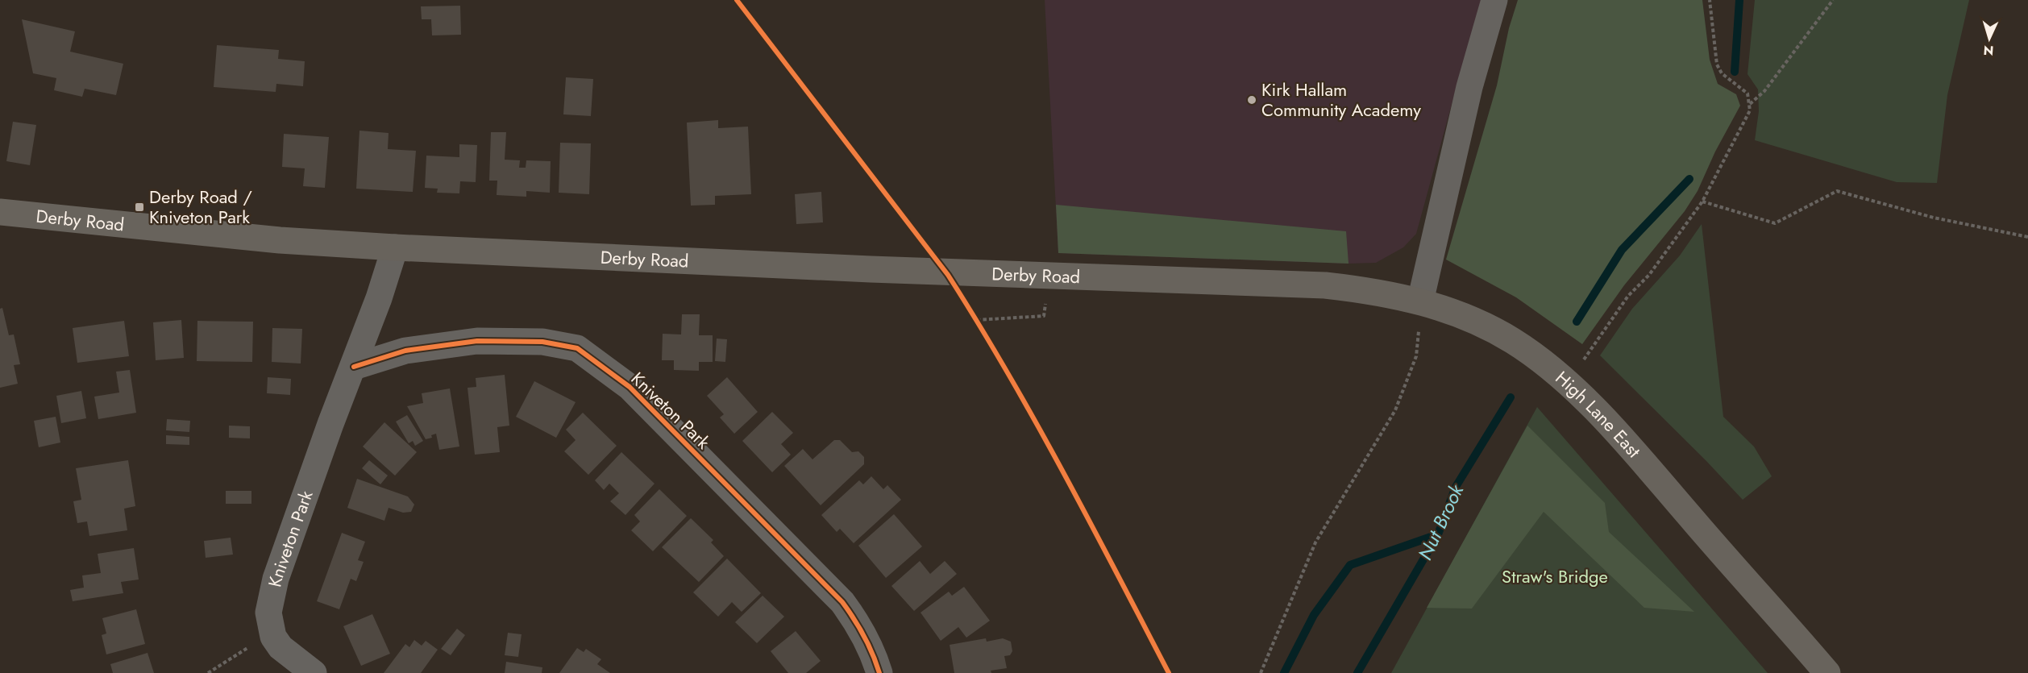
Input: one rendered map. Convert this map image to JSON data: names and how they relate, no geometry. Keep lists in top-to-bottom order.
{
  "streets": {
    "main road": ["Derby Road", "High Lane East"],
    "street": ["Kniveton Park"]
  },
  "crossings": [
    ["Derby Road", "Kniveton Park"],
    ["Derby Road", "High Lane East"]
  ],
  "water": ["Nut Brook"],
  "parks": ["Straw's Bridge"],
  "places": {
    "other": ["Kirk Hallam Community Academy"],
    "transit": ["Derby Road / Kniveton Park"]
  },
  "north": "bottom"
}
